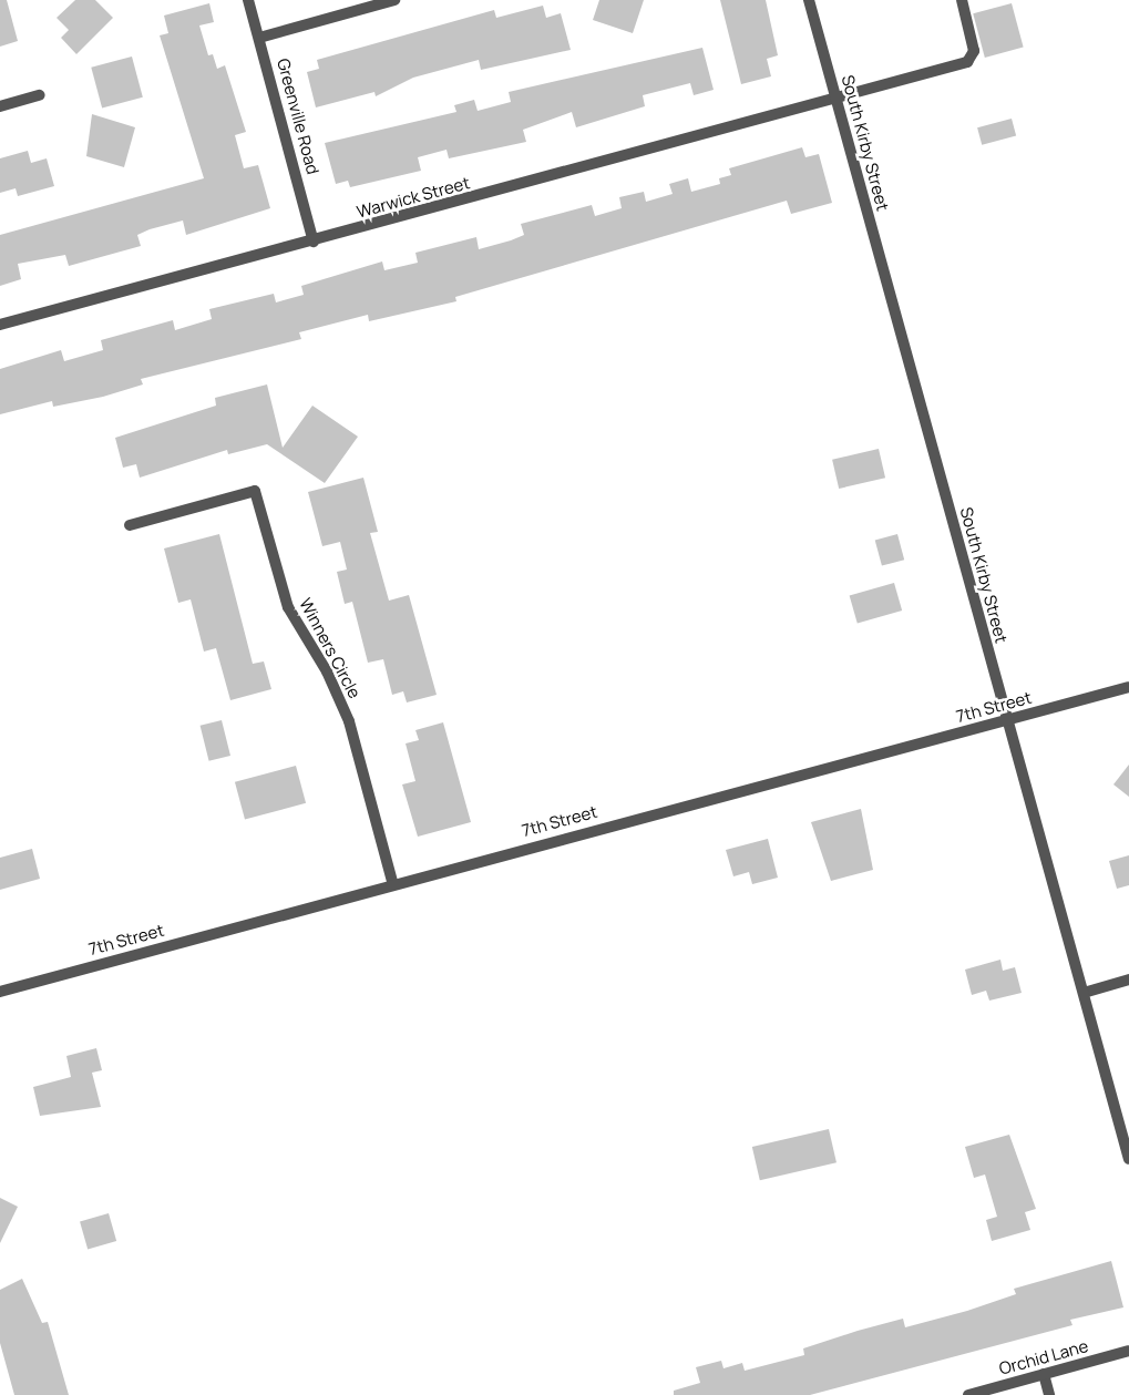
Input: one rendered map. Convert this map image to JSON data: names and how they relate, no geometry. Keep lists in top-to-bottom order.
{
  "streets": {
    "street": [
      "Greenville Road",
      "South Kirby Street",
      "Warwick Street",
      "Winners Circle",
      "7th Street",
      "Orchid Lane"
    ]
  },
  "crossings": [
    ["Greenville Road", "Warwick Street"],
    ["South Kirby Street", "Warwick Street"],
    ["South Kirby Street", "7th Street"],
    ["Winners Circle", "7th Street"]
  ]
}
